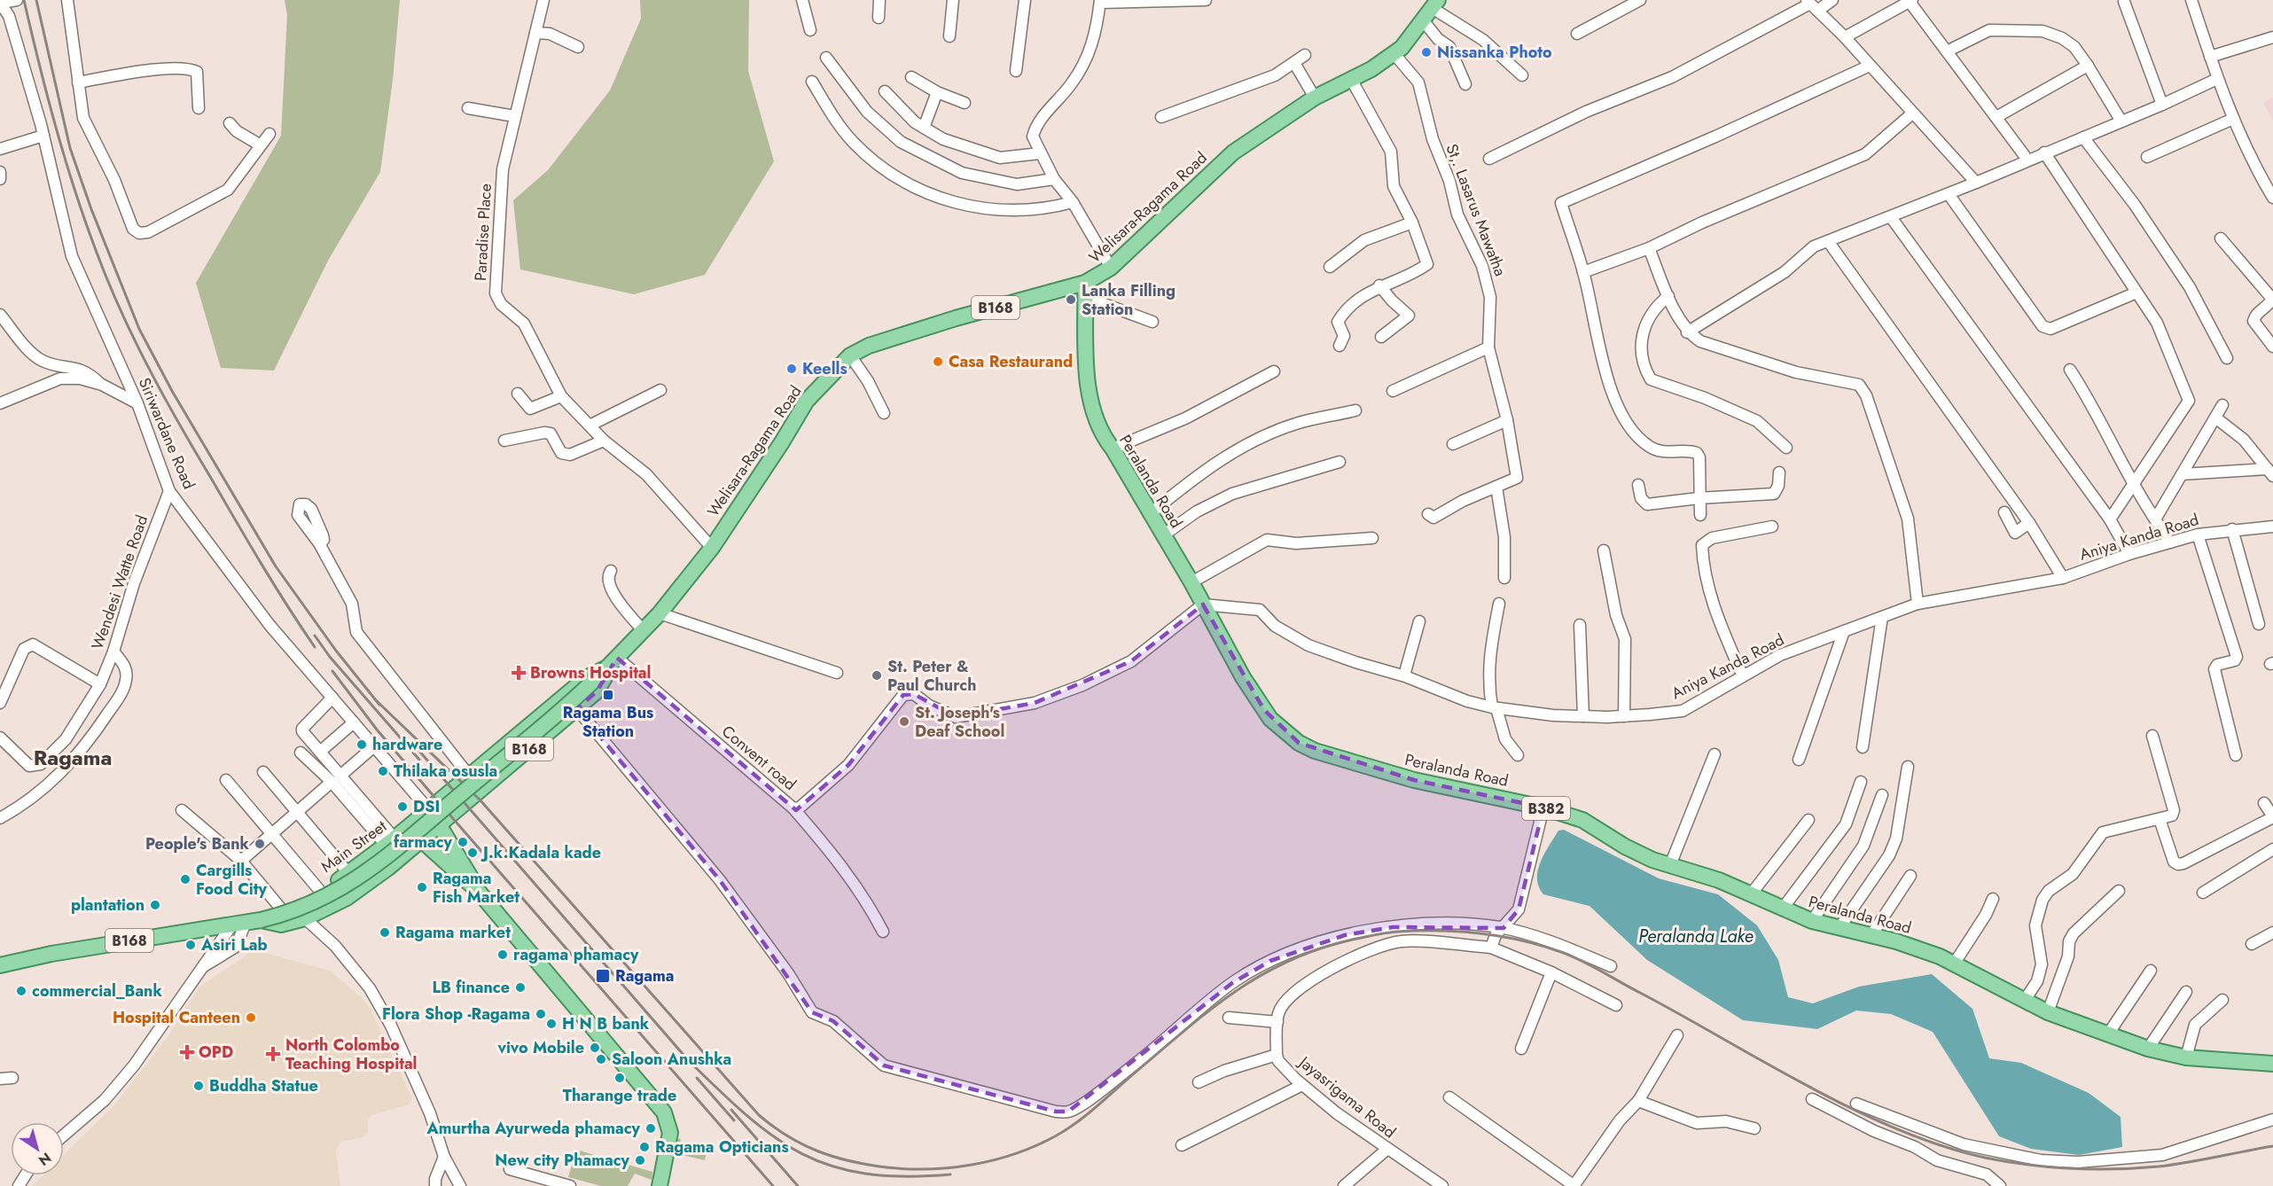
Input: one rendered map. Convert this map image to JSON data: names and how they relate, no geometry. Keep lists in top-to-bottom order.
{
  "streets": {
    "main road": [
      "Welisara-Ragama Road",
      "B168",
      "Peralanda Road",
      "B382",
      "Main Street"
    ],
    "street": [
      "St,. Lasarus Mawatha",
      "Paradise Place",
      "Siriwardane Road",
      "Aniya Kanda Road",
      "Wendesi Watte Road",
      "Convent road",
      "Jayasrigama Road"
    ]
  },
  "crossings": [
    ["Welisara-Ragama Road", "St,. Lasarus Mawatha"],
    ["Welisara-Ragama Road", "Paradise Place"],
    ["Welisara-Ragama Road", "B168"],
    ["Welisara-Ragama Road", "Peralanda Road"],
    ["Welisara-Ragama Road", "Convent road"],
    ["Welisara-Ragama Road", "Main Street"],
    ["B168", "Convent road"],
    ["B168", "Main Street"],
    ["Siriwardane Road", "Wendesi Watte Road"],
    ["Siriwardane Road", "Main Street"],
    ["Peralanda Road", "Aniya Kanda Road"],
    ["Peralanda Road", "Convent road"],
    ["Aniya Kanda Road", "Convent road"],
    ["Convent road", "Main Street"]
  ],
  "districts": ["Ragama"],
  "water": ["Peralanda Lake"],
  "places": {
    "other": [
      "Nissanka Photo",
      "Lanka Filling Station",
      "Casa Restaurand",
      "Keells",
      "St. Peter & Paul Church",
      "St. Joseph's Deaf School",
      "hardware",
      "Thilaka osusla",
      "DSI",
      "farmacy",
      "People's Bank",
      "J.k.Kadala kade",
      "Cargills Food City",
      "Ragama Fish Market",
      "plantation",
      "Ragama market",
      "Asiri Lab",
      "ragama phamacy",
      "LB finance",
      "commercial_Bank",
      "Flora Shop -Ragama",
      "Hospital Canteen",
      "H N B bank",
      "vivo Mobile",
      "Saloon Anushka",
      "Tharange trade",
      "Buddha Statue",
      "Amurtha Ayurweda phamacy",
      "Ragama Opticians",
      "New city Phamacy"
    ],
    "health": ["Browns Hospital", "OPD", "North Colombo Teaching Hospital"],
    "transit": ["Ragama Bus Station", "Ragama"]
  },
  "north": "bottom right"
}
